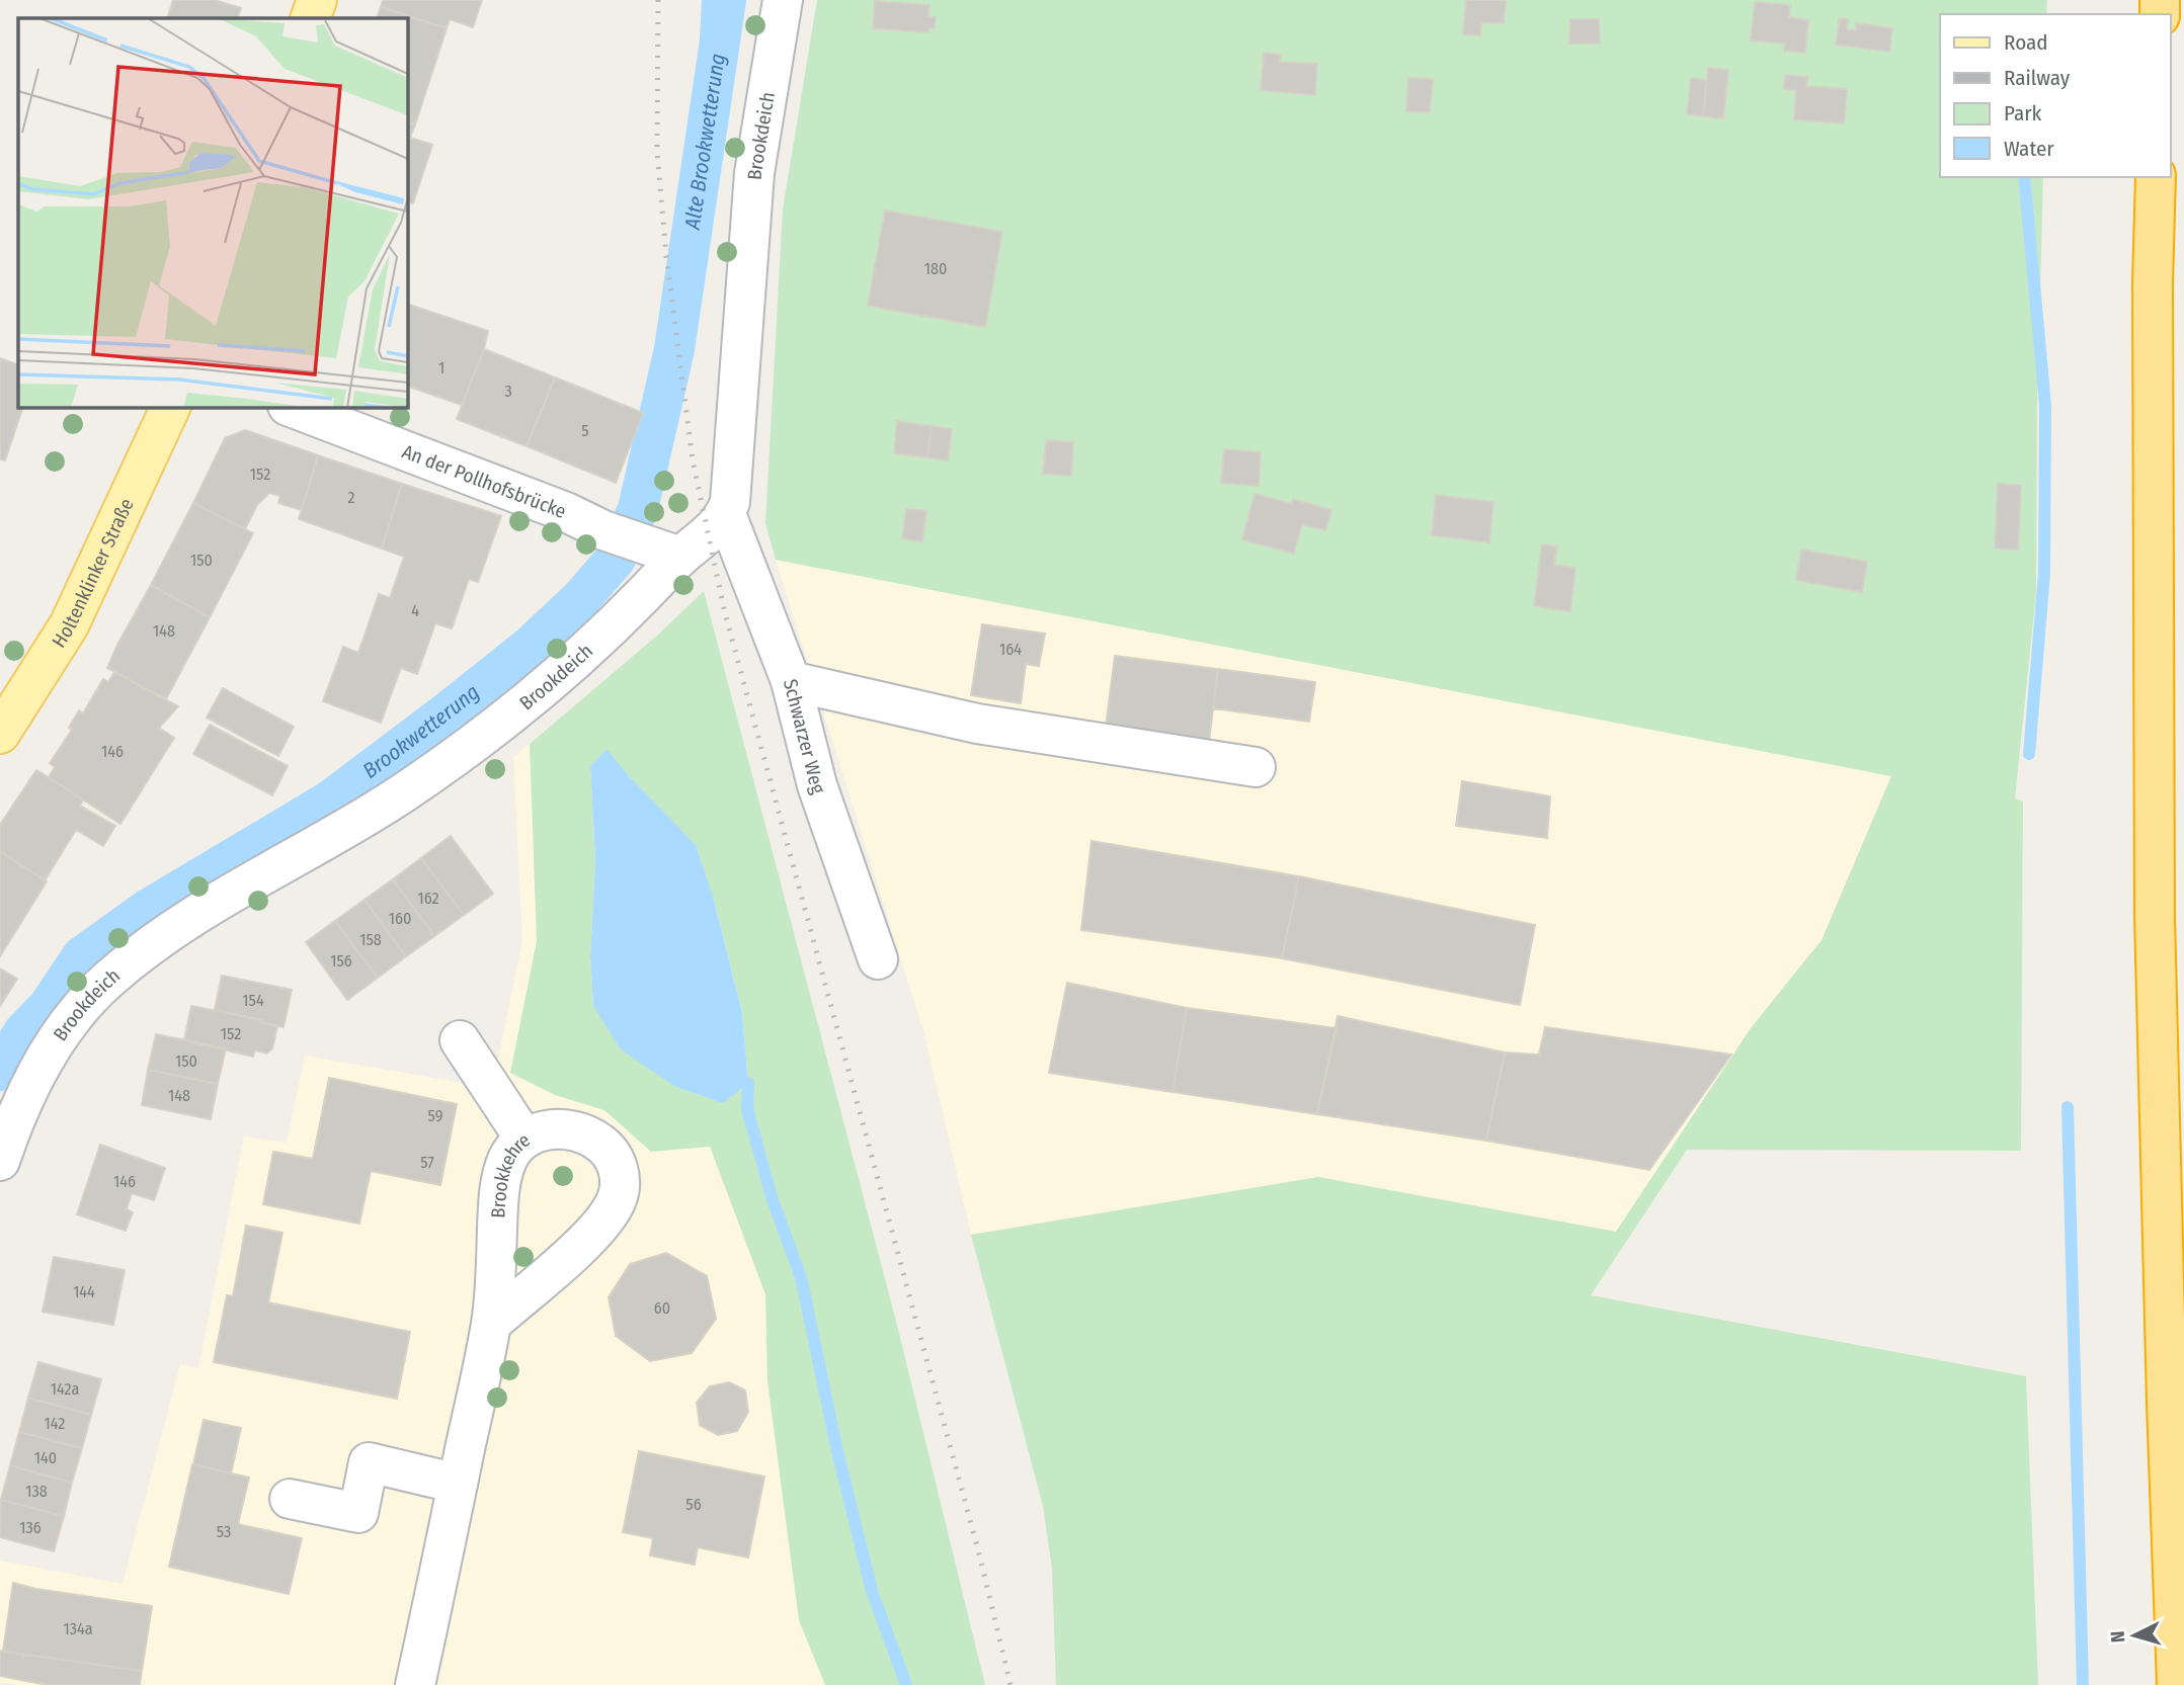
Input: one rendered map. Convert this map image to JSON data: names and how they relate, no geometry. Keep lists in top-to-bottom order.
{
  "streets": {
    "main road": ["Holtenklinker Straße"],
    "street": [
      "Brookdeich",
      "An der Pollhofsbrücke",
      "Schwarzer Weg",
      "Brookkehre"
    ]
  },
  "crossings": [
    ["Brookdeich", "An der Pollhofsbrücke"],
    ["Brookdeich", "Schwarzer Weg"]
  ],
  "water": ["Alte Brookwetterung", "Brookwetterung"],
  "house_numbers": [
    "180",
    "1",
    "3",
    "5",
    "152",
    "2",
    "150",
    "4",
    "148",
    "164",
    "146",
    "162",
    "160",
    "158",
    "156",
    "154",
    "152",
    "150",
    "148",
    "59",
    "57",
    "146",
    "144",
    "60",
    "142a",
    "142",
    "140",
    "138",
    "56",
    "136",
    "53",
    "134a"
  ],
  "legend": [
    "Road",
    "Railway",
    "Park",
    "Water"
  ],
  "north": "left"
}
